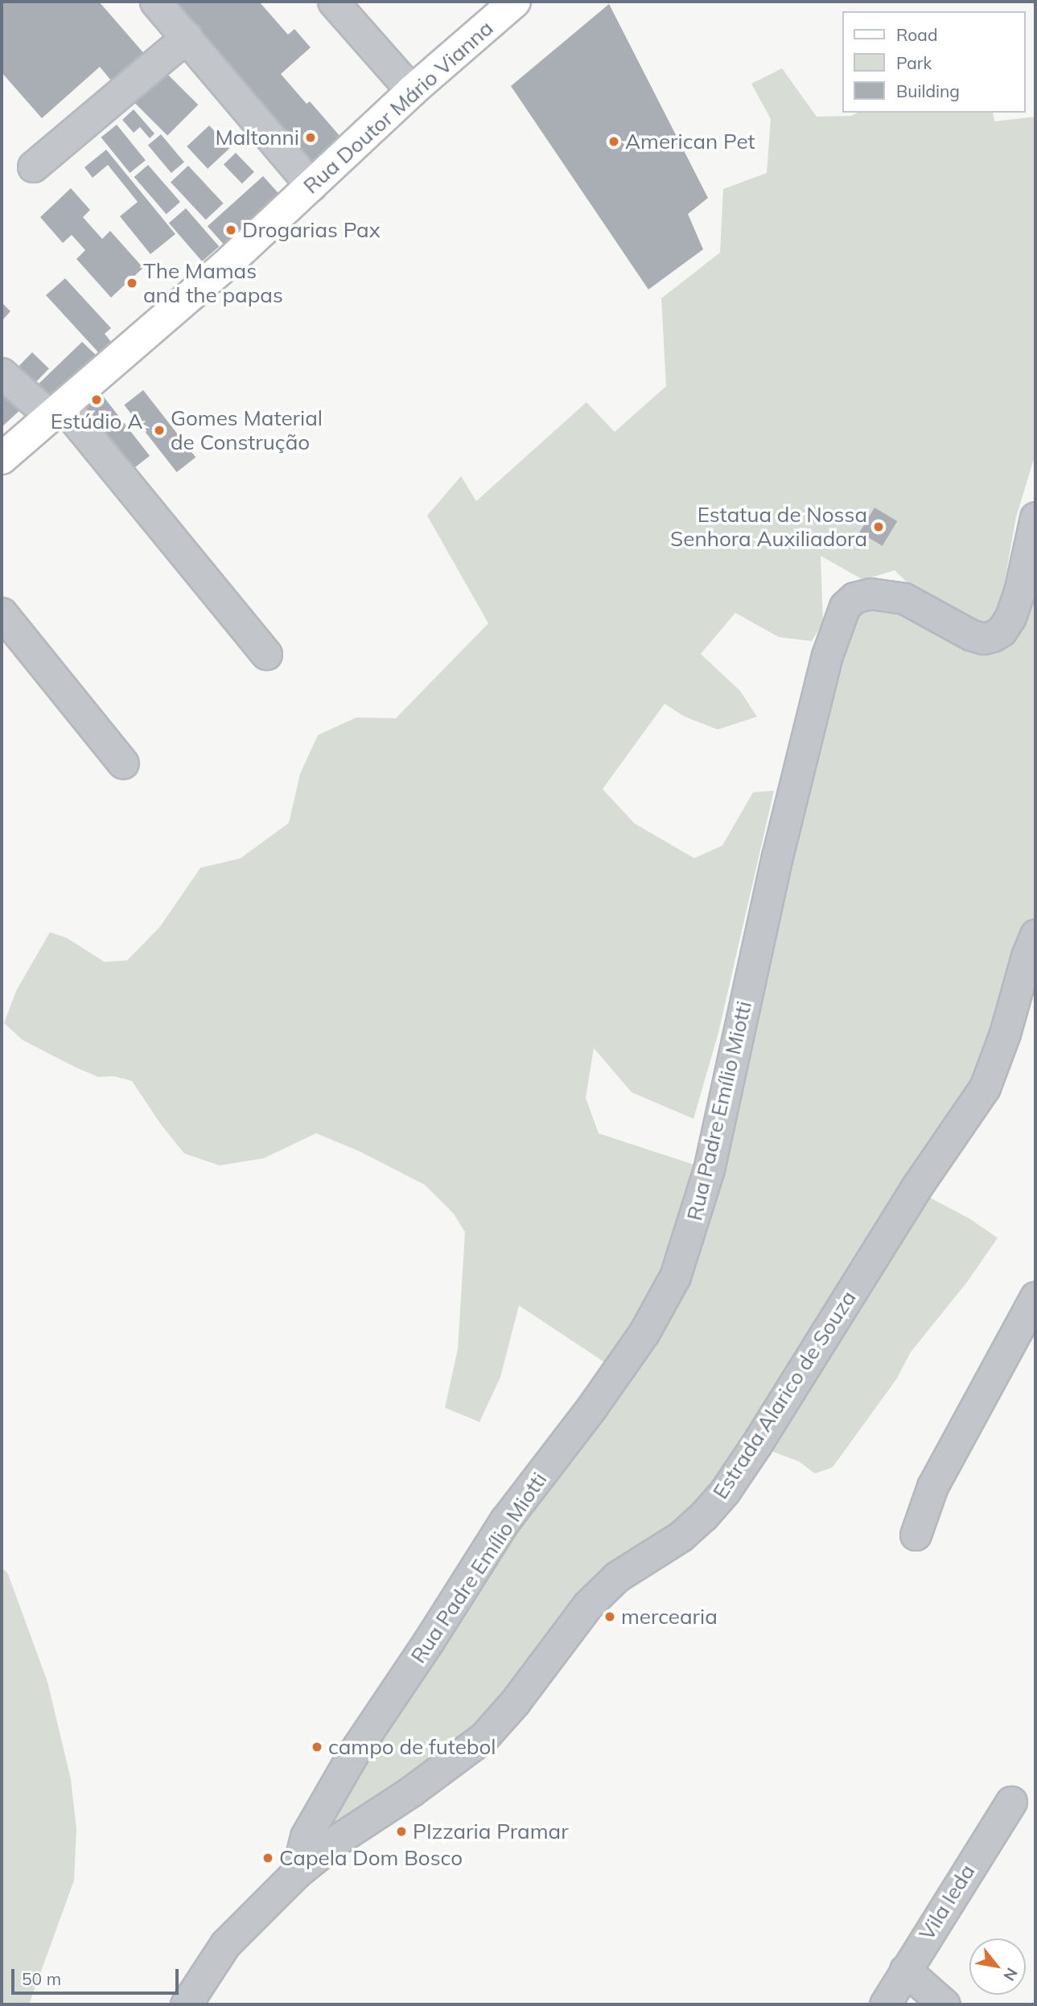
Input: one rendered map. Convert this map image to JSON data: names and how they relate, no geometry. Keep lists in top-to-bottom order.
{
  "streets": {
    "main road": ["Rua Doutor Mário Vianna"],
    "street": ["Rua Padre Emílio Miotti", "Estrada Alarico de Souza", "Vila Ieda"]
  },
  "crossings": [
    ["Rua Padre Emílio Miotti", "Estrada Alarico de Souza"]
  ],
  "places": [
    "Maltonni",
    "American Pet",
    "Drogarias Pax",
    "The Mamas and the papas",
    "Estúdio A",
    "Gomes Material de Construção",
    "Estatua de Nossa Senhora Auxiliadora",
    "mercearia",
    "campo de futebol",
    "PIzzaria Pramar",
    "Capela Dom Bosco"
  ],
  "legend": ["Road", "Park", "Building"],
  "scale_bar": "50 m",
  "north": "bottom right"
}
